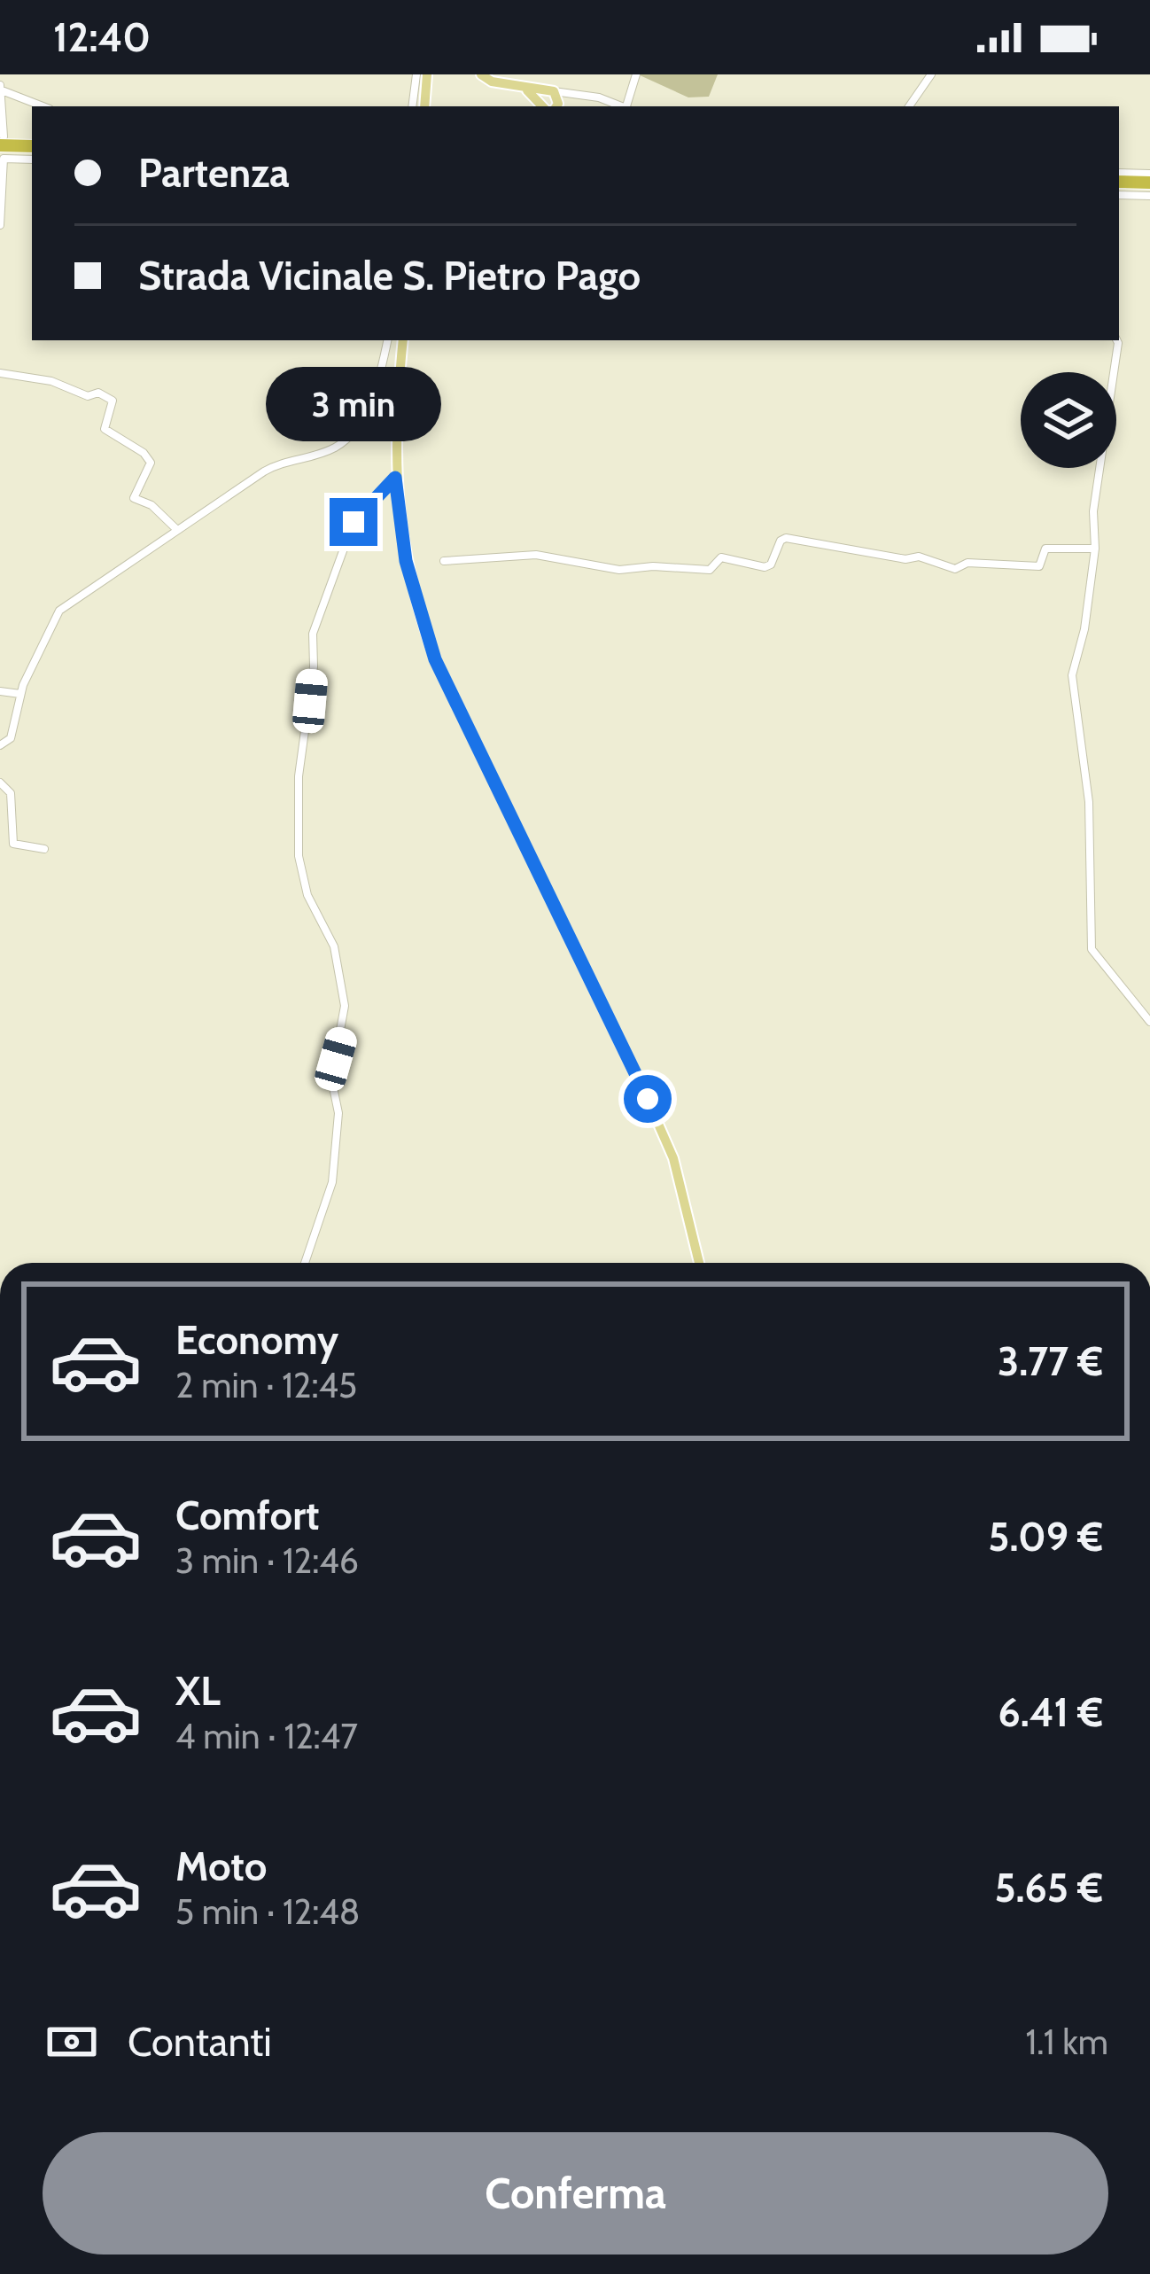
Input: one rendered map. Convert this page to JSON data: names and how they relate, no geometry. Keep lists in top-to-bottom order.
{
  "page": {
    "status": "12:40",
    "banner": ["Partenza", "Strada Vicinale S. Pietro Pago"],
    "bubble": "3 min",
    "list": [
      {
        "name": "Economy",
        "note": "2 min · 12:45",
        "value": "3.77 €"
      },
      {
        "name": "Comfort",
        "note": "3 min · 12:46",
        "value": "5.09 €"
      },
      {
        "name": "XL",
        "note": "4 min · 12:47",
        "value": "6.41 €"
      },
      {
        "name": "Moto",
        "note": "5 min · 12:48",
        "value": "5.65 €"
      }
    ],
    "pay": ["Contanti", "1.1 km"],
    "buttons": "Conferma"
  }
}
